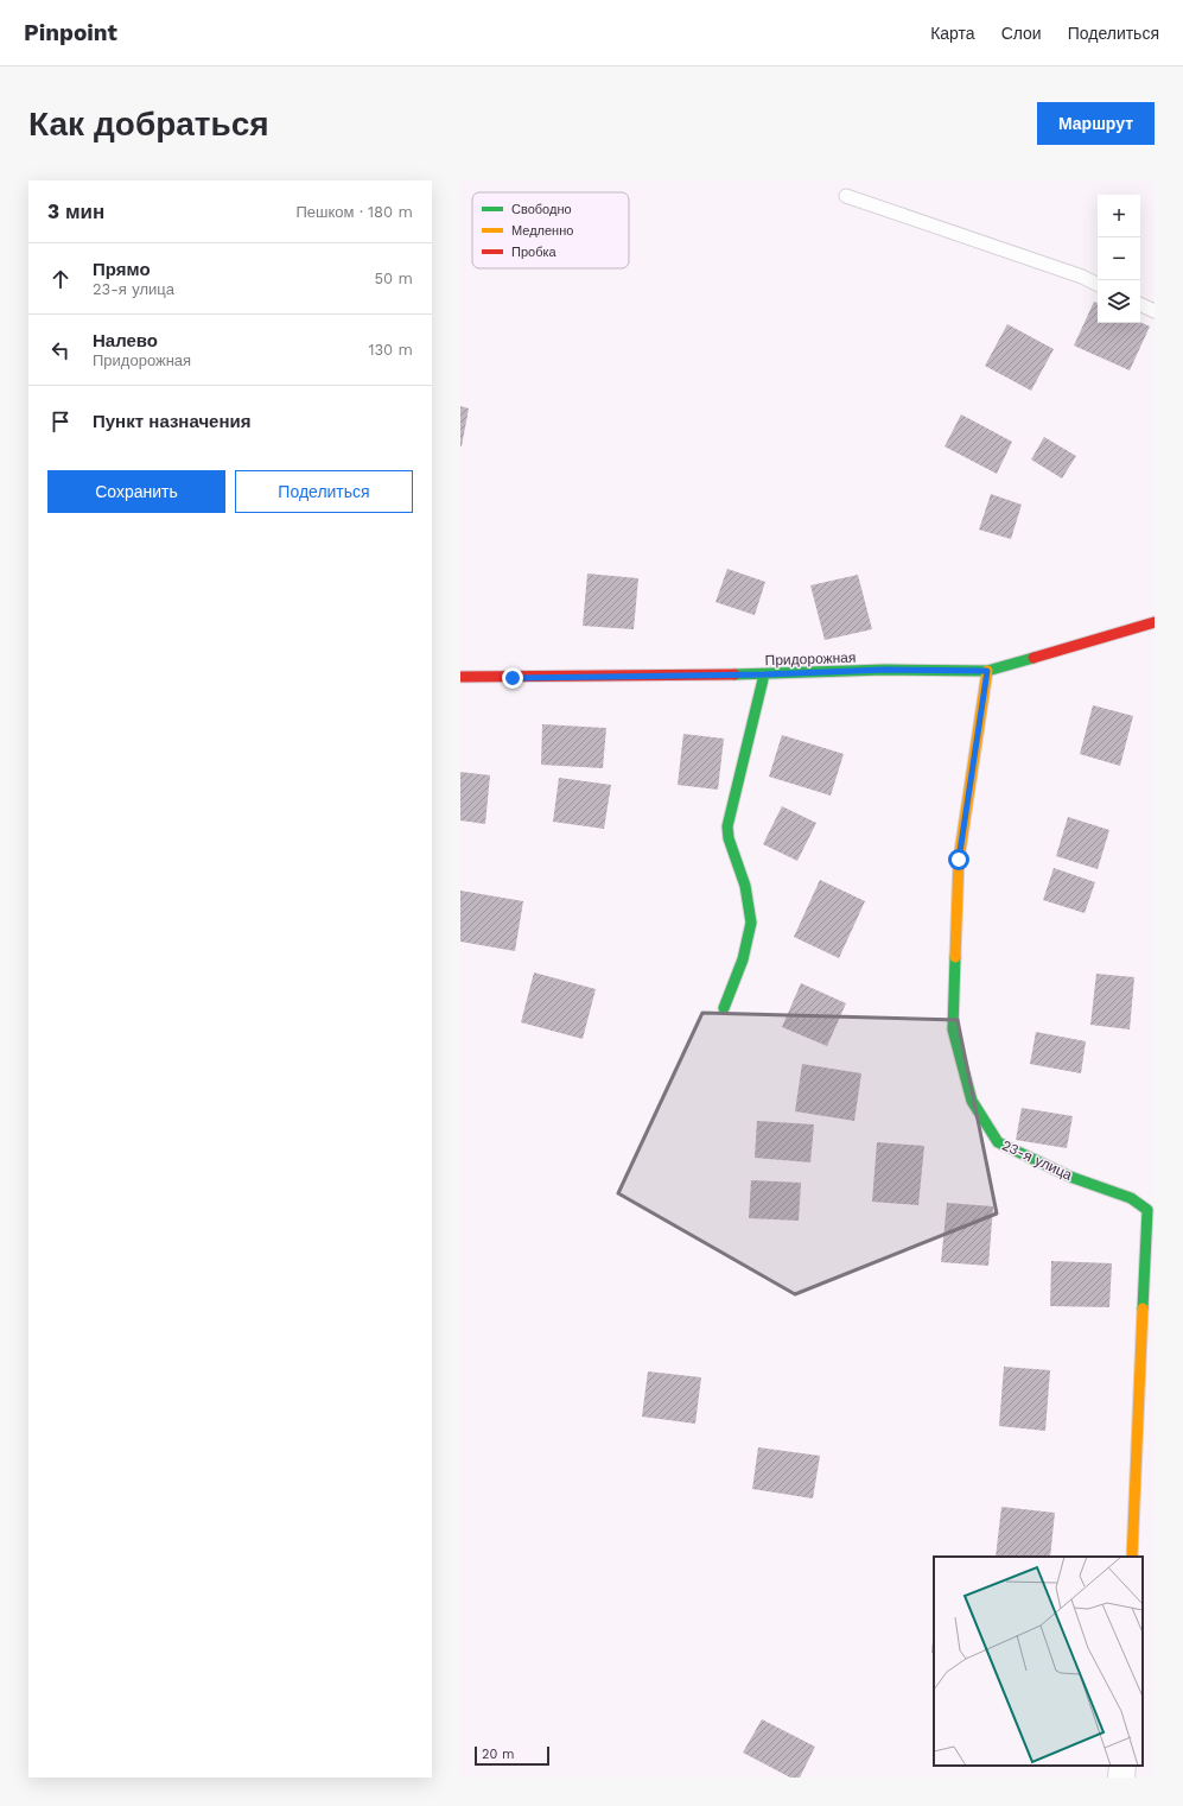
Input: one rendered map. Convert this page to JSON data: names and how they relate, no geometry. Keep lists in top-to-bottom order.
{
  "streets": {
    "street": ["Придорожная", "23-я улица"]
  },
  "crossings": [
    ["Придорожная", "23-я улица"]
  ],
  "legend": ["Свободно", "Медленно", "Пробка"],
  "scale_bar": "20 m",
  "page": {
    "header": "Pinpoint",
    "nav": ["Карта", "Слои", "Поделиться"],
    "buttons": [
      "Маршрут",
      ["Сохранить", "Поделиться"]
    ],
    "title": "Как добраться",
    "heading": ["3 мин", "Пешком · 180 m"],
    "map_buttons": ["+", "−"],
    "list": [
      ["Прямо", "23-я улица", "50 m"],
      ["Налево", "Придорожная", "130 m"],
      "Пункт назначения"
    ],
    "scale": "20 m"
  }
}
